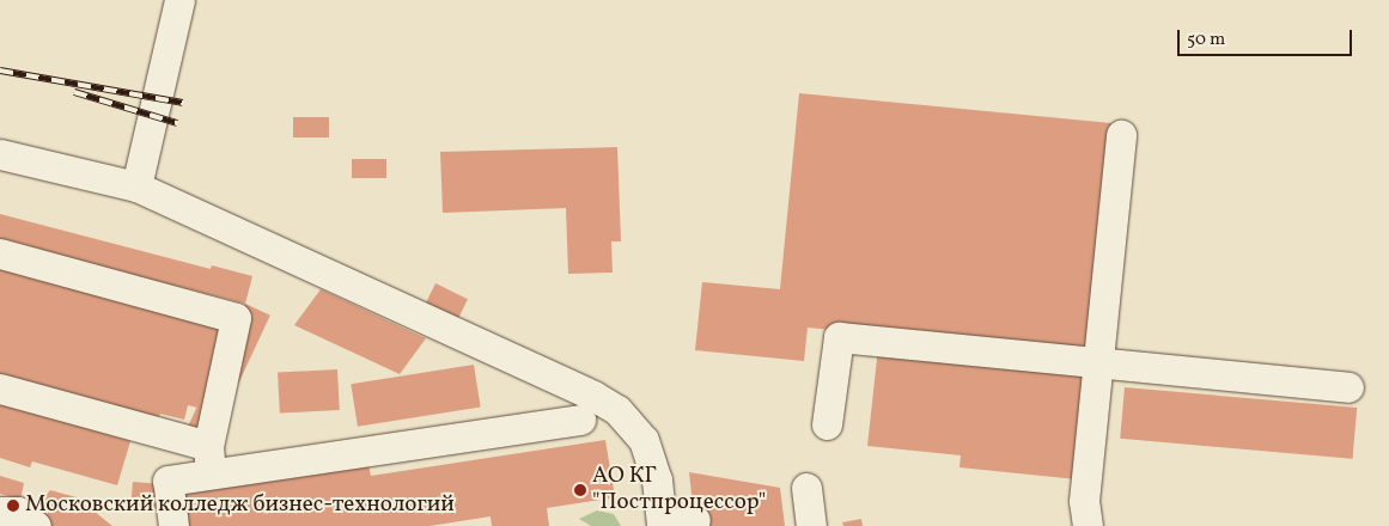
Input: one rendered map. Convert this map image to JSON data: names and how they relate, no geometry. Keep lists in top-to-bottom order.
{
  "places": ["АО КГ \"Постпроцессор\"", "Московский колледж бизнес-технологий"],
  "scale_bar": "50 m"
}
